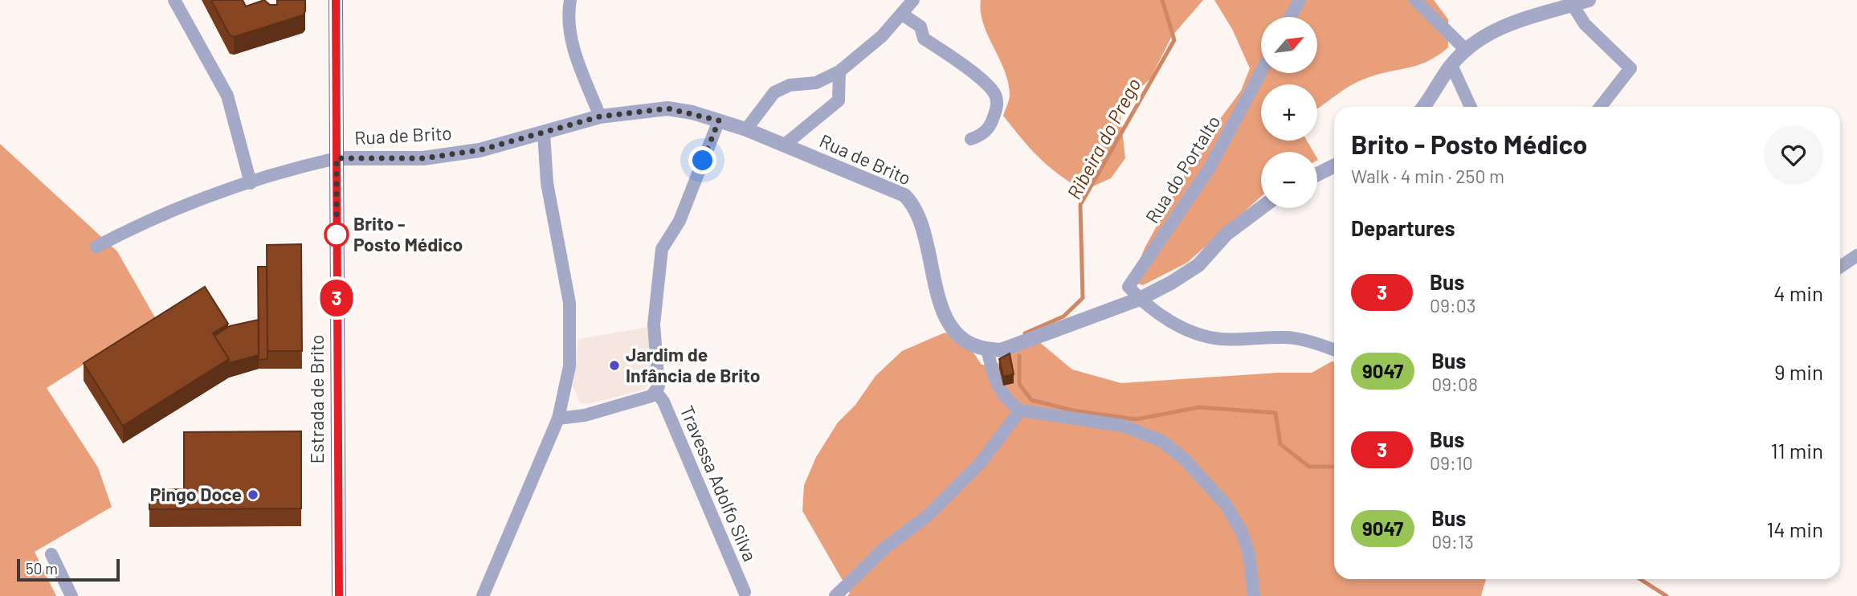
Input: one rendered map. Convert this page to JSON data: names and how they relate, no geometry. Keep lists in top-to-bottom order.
{
  "streets": {
    "main road": ["Estrada de Brito"],
    "street": ["Rua de Brito", "Rua do Portalto", "Travessa Adolfo Silva"]
  },
  "crossings": [
    ["Rua de Brito", "Estrada de Brito"]
  ],
  "water": ["Ribeira do Prego"],
  "places": ["Brito - Posto Médico", "Jardim de Infância de Brito", "Pingo Doce"],
  "lines": ["bus line 3"],
  "scale_bar": "50 m",
  "north": "top right",
  "page": {
    "on_map": "3",
    "map_buttons": ["+", "−"],
    "heading": [
      ["Brito - Posto Médico", "Walk · 4 min · 250 m"],
      "Departures"
    ],
    "list": [
      {
        "mark": "3",
        "name": "Bus",
        "note": "09:03",
        "value": "4 min"
      },
      {
        "mark": "9047",
        "name": "Bus",
        "note": "09:08",
        "value": "9 min"
      },
      {
        "mark": "3",
        "name": "Bus",
        "note": "09:10",
        "value": "11 min"
      },
      {
        "mark": "9047",
        "name": "Bus",
        "note": "09:13",
        "value": "14 min"
      }
    ],
    "scale": "50 m"
  }
}
